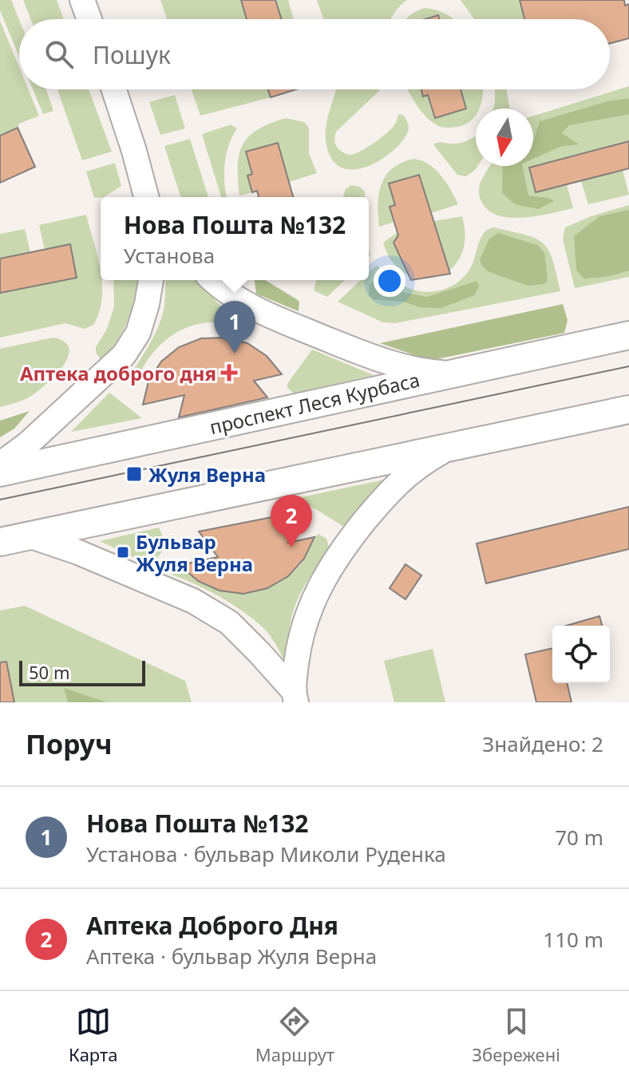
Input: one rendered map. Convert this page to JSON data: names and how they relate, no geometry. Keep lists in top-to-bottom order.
{
  "streets": {
    "main road": ["проспект Леся Курбаса"]
  },
  "places": {
    "health": ["Аптека доброго дня"],
    "transit": ["Жуля Верна", "Бульвар Жуля Верна"]
  },
  "scale_bar": "50 m",
  "north": "bottom",
  "page": {
    "search": "Пошук",
    "popup": ["Нова Пошта №132", "Установа"],
    "pins": ["1", "2"],
    "scale": "50 m",
    "heading": ["Поруч", "Знайдено: 2"],
    "list": [
      {
        "mark": "1",
        "name": "Нова Пошта №132",
        "note": "Установа · бульвар Миколи Руденка",
        "value": "70 m"
      },
      {
        "mark": "2",
        "name": "Аптека Доброго Дня",
        "note": "Аптека · бульвар Жуля Верна",
        "value": "110 m"
      }
    ],
    "nav": ["Карта", "Маршрут", "Збережені"]
  }
}
